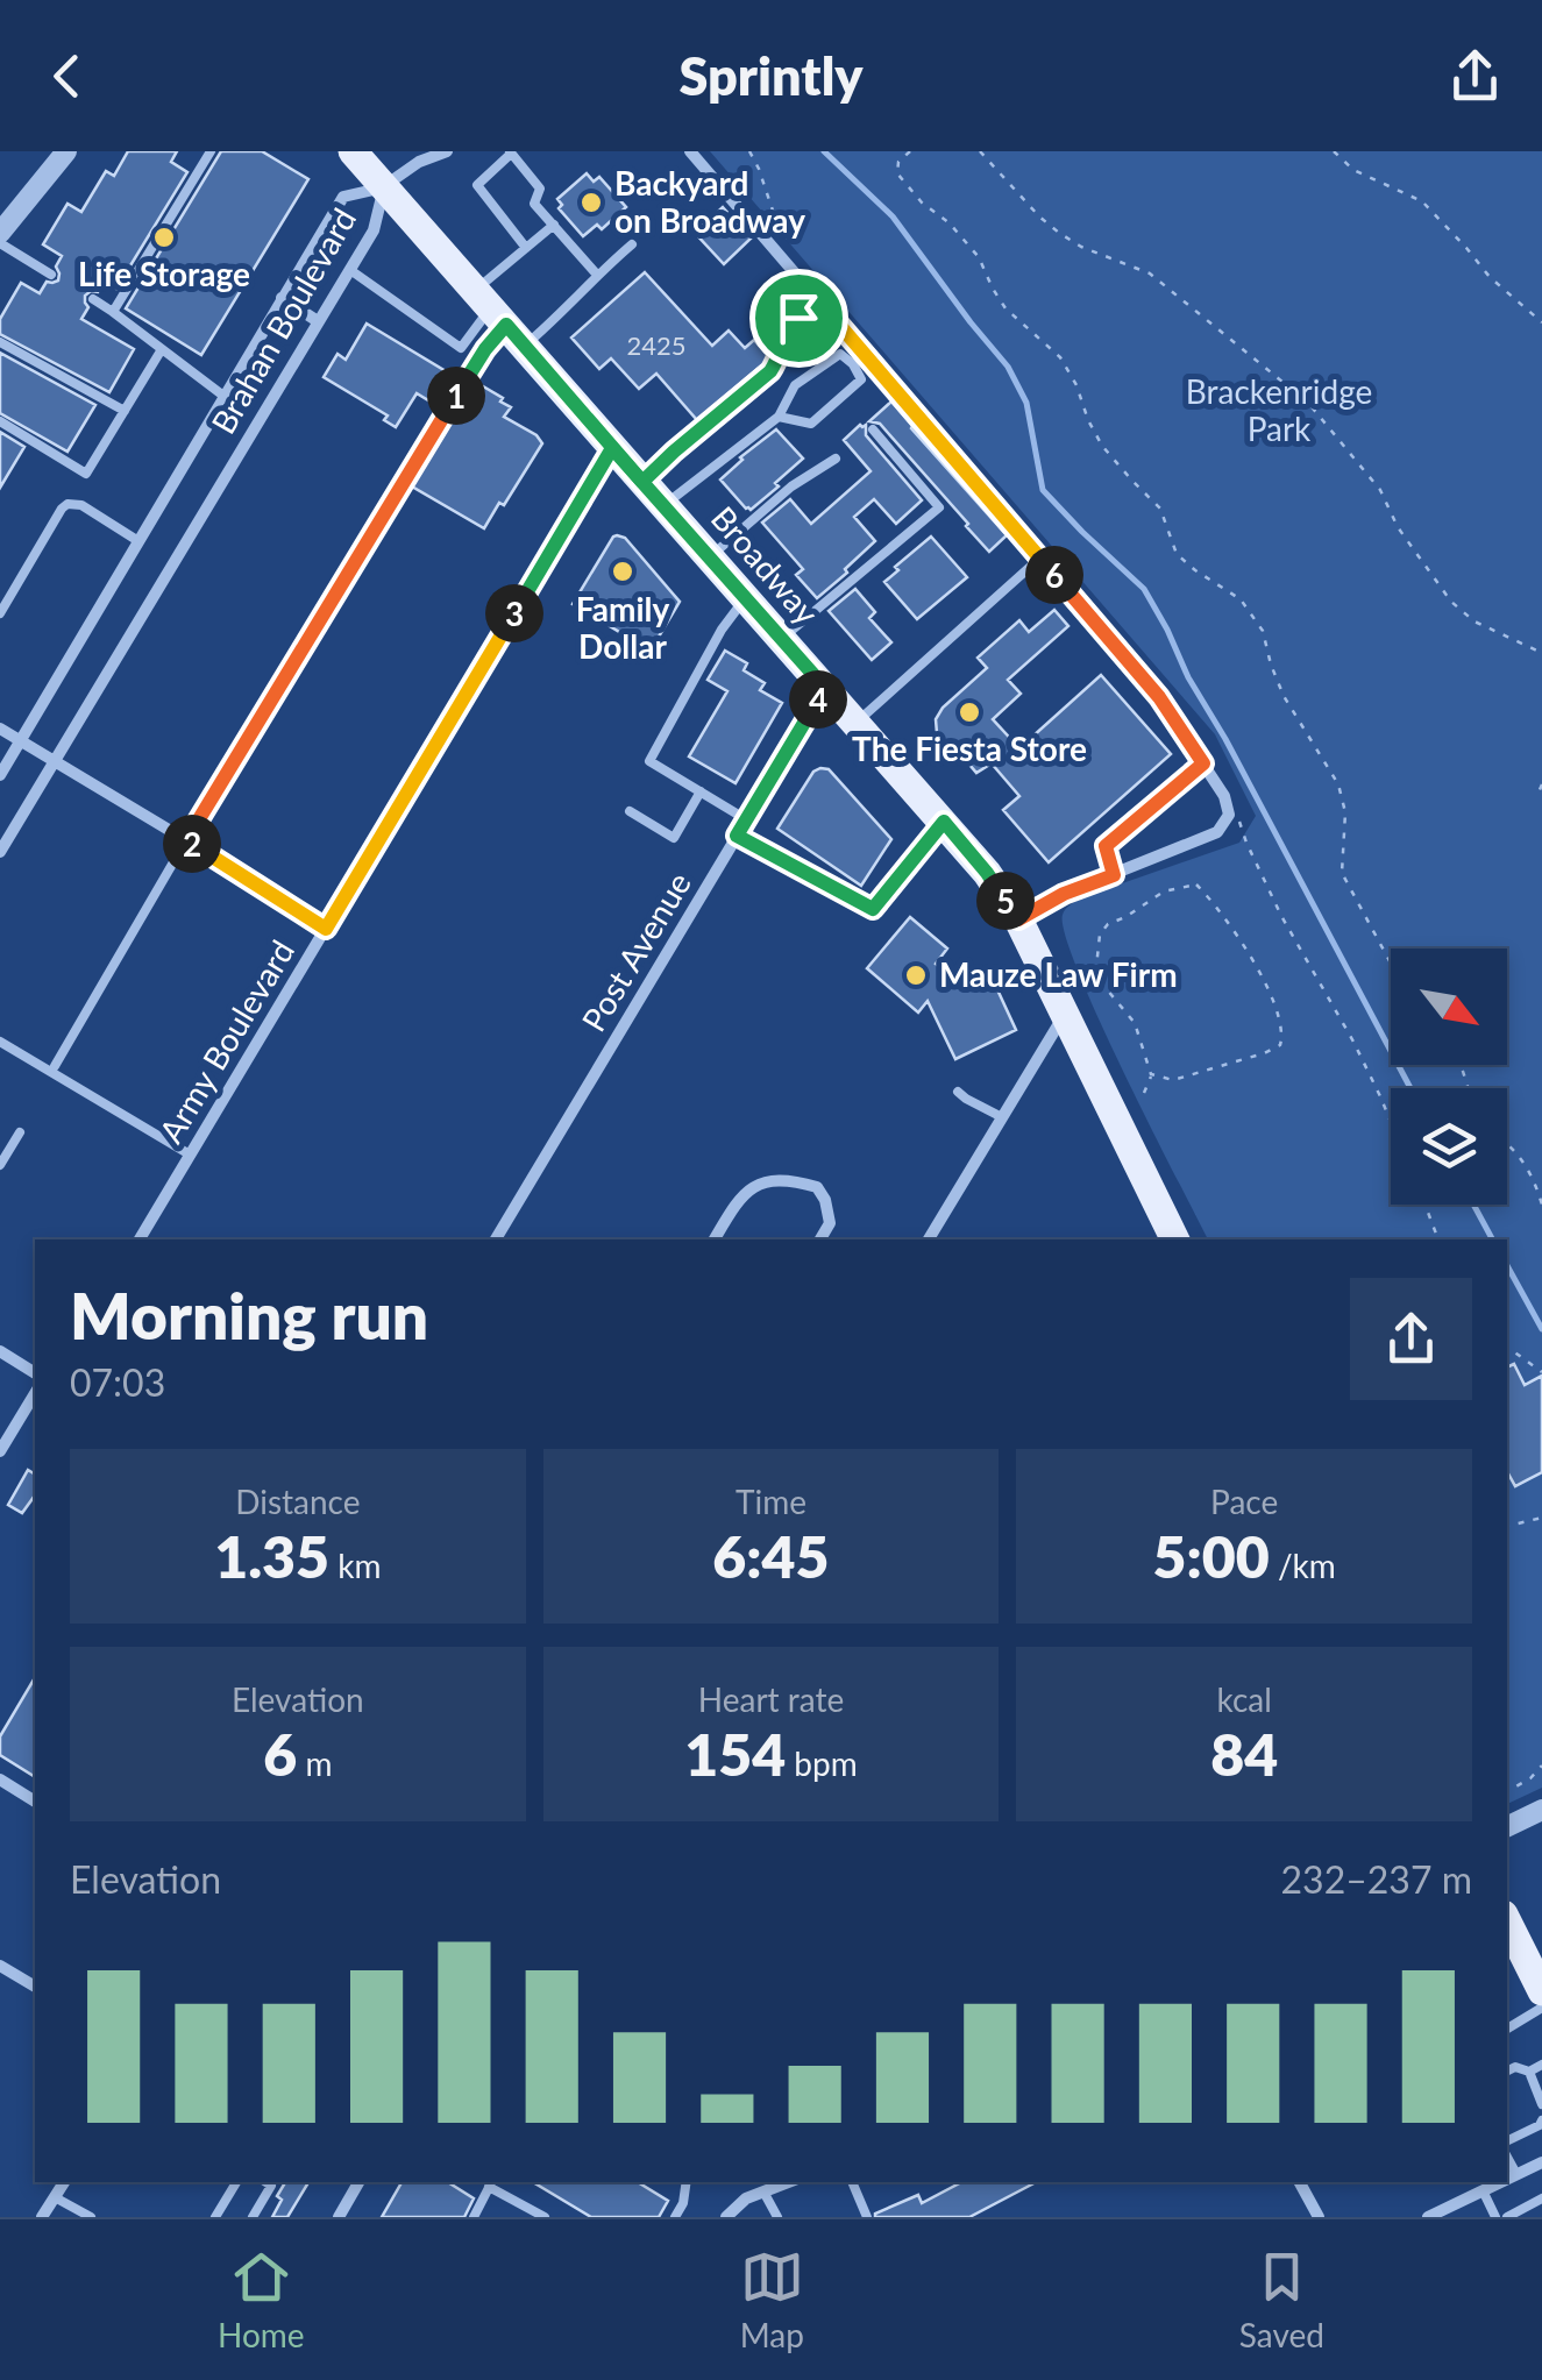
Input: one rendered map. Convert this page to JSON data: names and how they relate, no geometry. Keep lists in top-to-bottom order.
{
  "streets": {
    "main road": ["Broadway"],
    "street": ["Brahan Boulevard", "Post Avenue", "Army Boulevard"]
  },
  "crossings": [
    ["Brahan Boulevard", "Broadway"],
    ["Broadway", "Post Avenue"],
    ["Broadway", "Army Boulevard"]
  ],
  "parks": ["Brackenridge Park"],
  "places": [
    "Backyard on Broadway",
    "Life Storage",
    "Family Dollar",
    "The Fiesta Store",
    "Mauze Law Firm"
  ],
  "house_numbers": ["2425"],
  "north": "bottom right",
  "page": {
    "header": "Sprintly",
    "pins": [
      "1",
      "6",
      "3",
      "4",
      "2",
      "5"
    ],
    "heading": ["Morning run", "07:03"],
    "stats": [
      ["Distance", "1.35 km"],
      ["Time", "6:45"],
      ["Pace", "5:00 /km"],
      ["Elevation", "6 m"],
      ["Heart rate", "154 bpm"],
      ["kcal", "84"]
    ],
    "chart": ["Elevation", "232–237 m"],
    "tabs": ["Home", "Map", "Saved"]
  }
}
